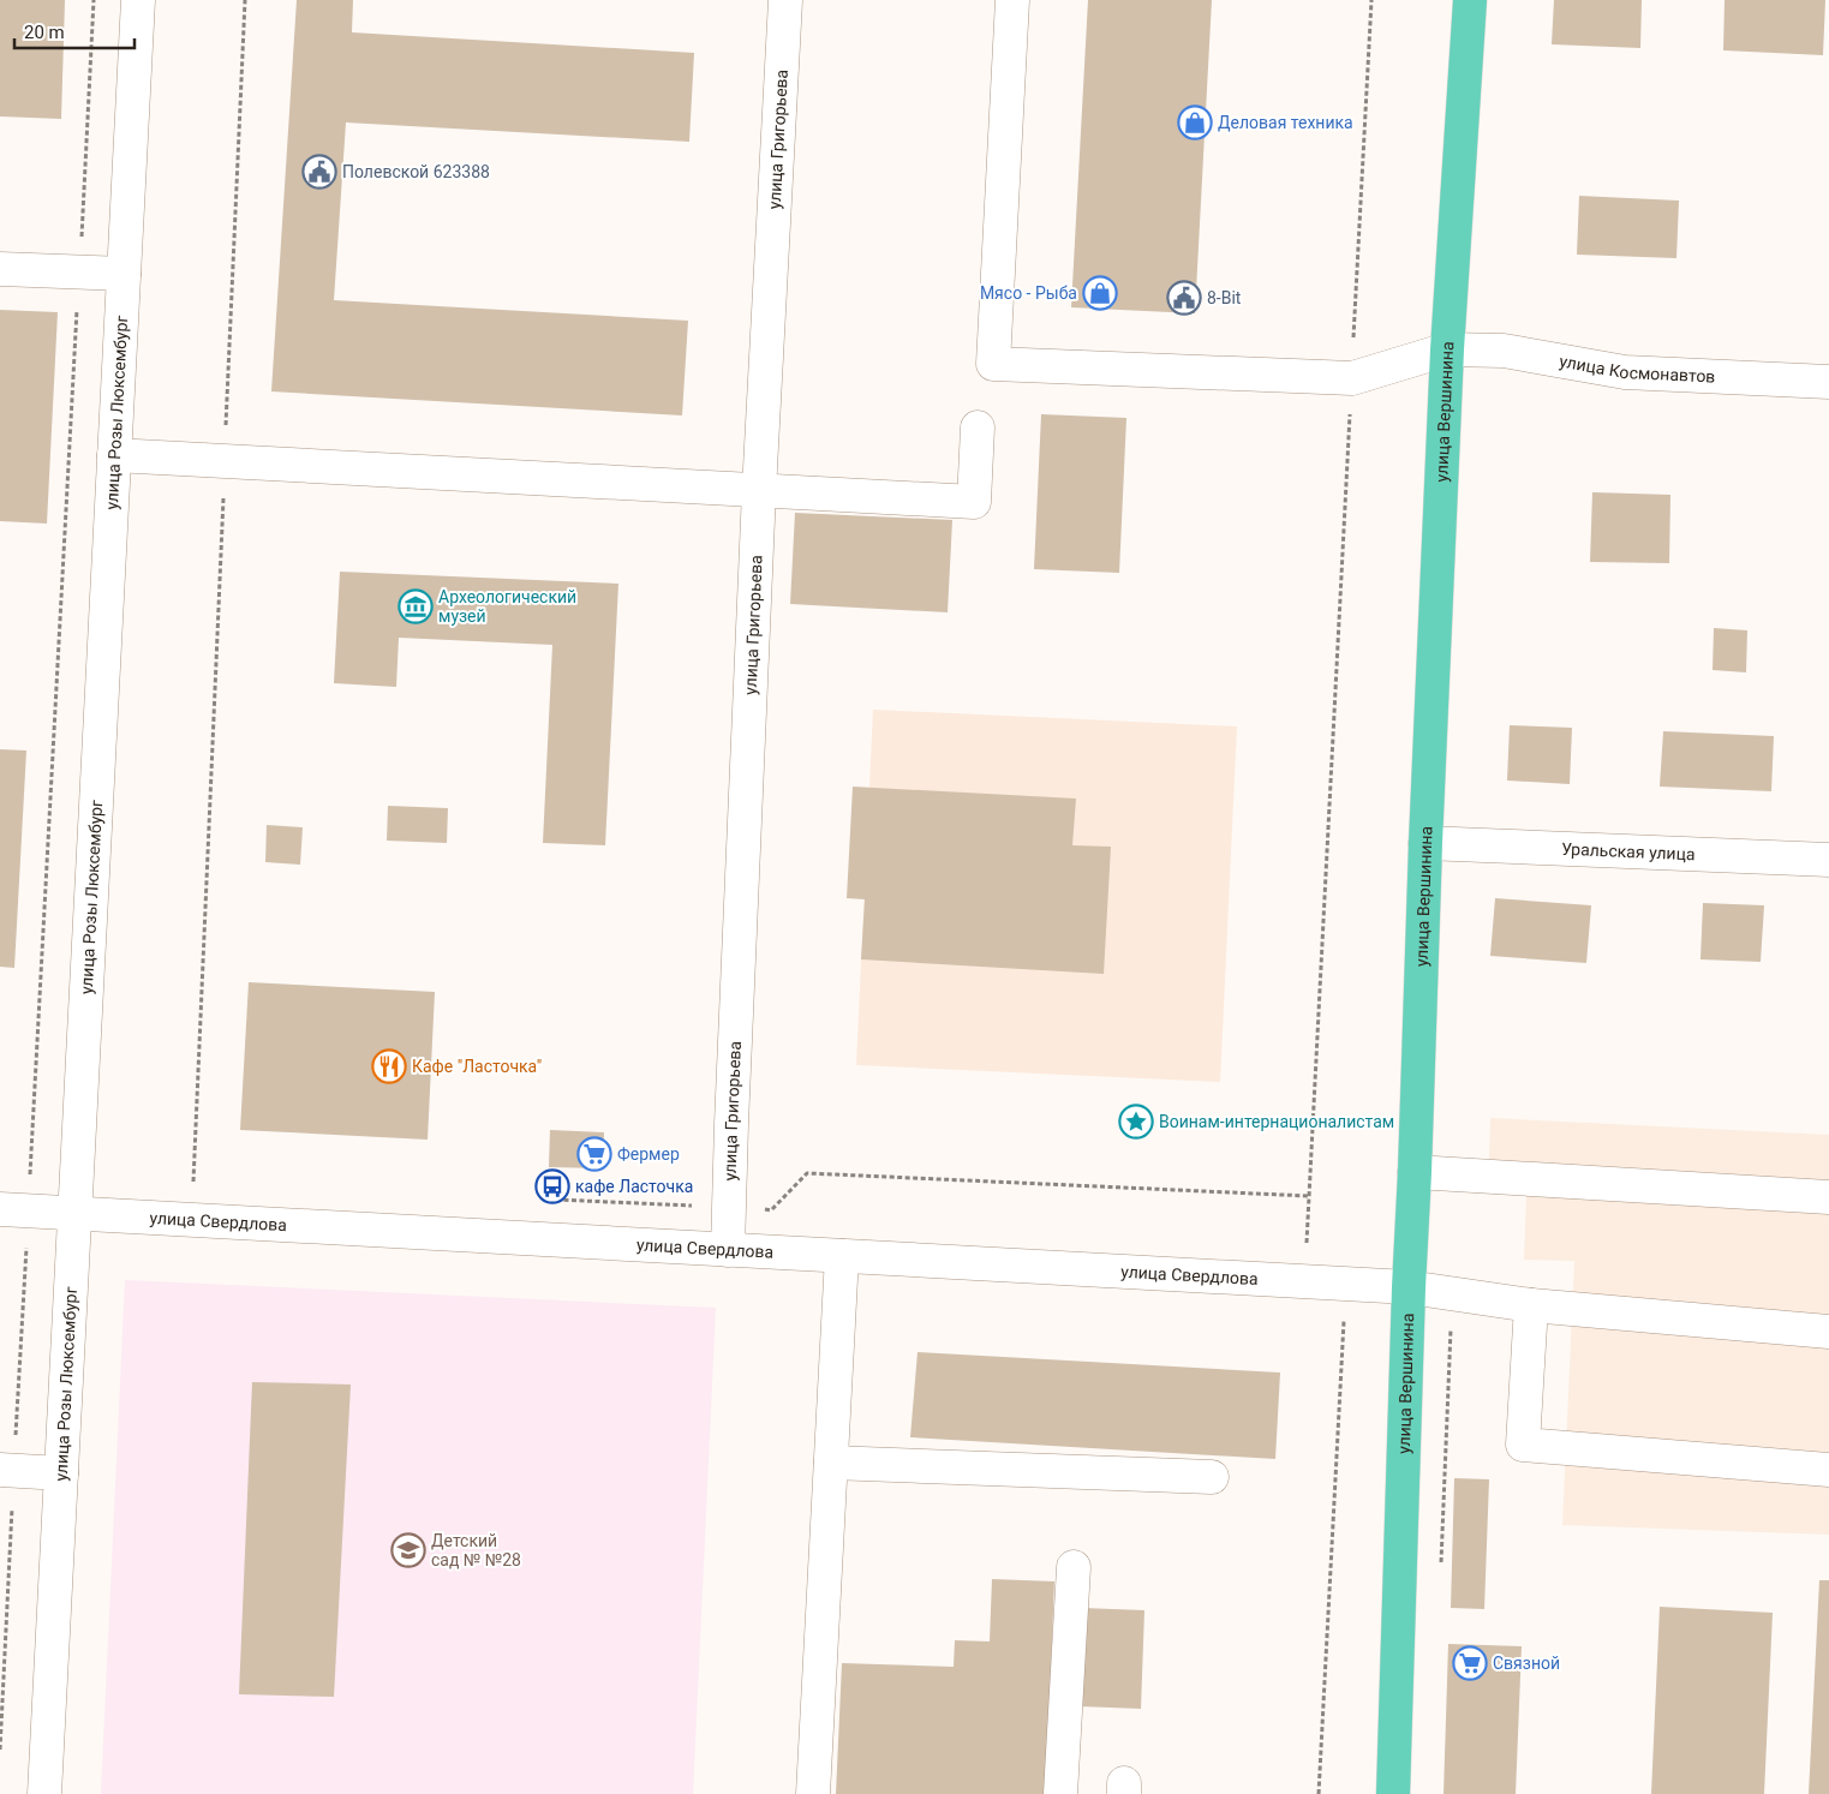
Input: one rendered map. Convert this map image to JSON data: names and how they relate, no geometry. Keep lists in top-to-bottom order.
{
  "streets": {
    "main road": ["улица Вершинина"],
    "street": [
      "улица Григорьева",
      "улица Космонавтов",
      "улица Розы Люксембург",
      "Уральская улица",
      "улица Свердлова"
    ]
  },
  "crossings": [
    ["улица Григорьева", "улица Свердлова"],
    ["улица Космонавтов", "улица Вершинина"],
    ["улица Вершинина", "Уральская улица"],
    ["улица Вершинина", "улица Свердлова"],
    ["улица Розы Люксембург", "улица Свердлова"]
  ],
  "places": {
    "shop": ["Деловая техника", "Мясо - Рыба"],
    "public building": ["Полевской 623388", "8-Bit"],
    "museum": ["Археологический музей"],
    "restaurant": ["Кафе \"Ласточка\""],
    "place": ["Воинам-интернационалистам"],
    "supermarket": ["Фермер", "Связной"],
    "bus stop": ["кафе Ласточка"],
    "school or university": ["Детский сад № №28"]
  },
  "scale_bar": "20 m"
}
